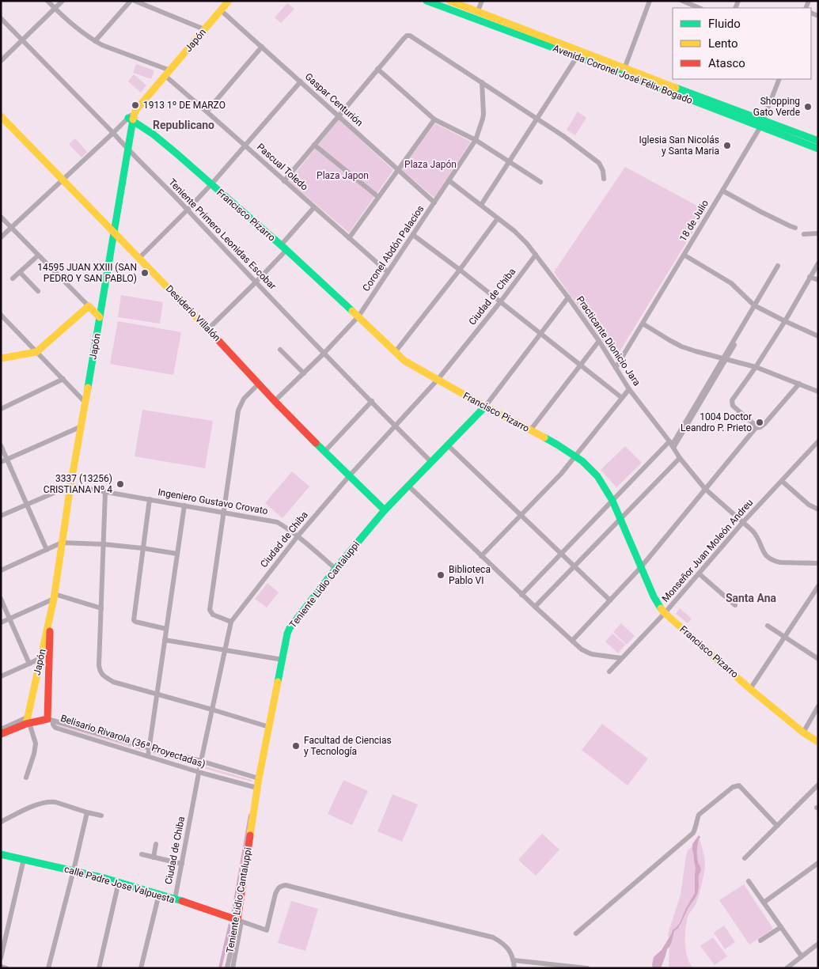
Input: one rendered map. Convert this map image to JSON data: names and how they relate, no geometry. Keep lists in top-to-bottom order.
{
  "streets": {
    "street": [
      "Japón",
      "Avenida Coronel José Félix Bogado",
      "Gaspar Centurión",
      "Pascual Toledo",
      "Francisco Pizarro",
      "18 de Julio",
      "Teniente Primero Leonidas Escobar",
      "Coronel Abdón Palacios",
      "Ciudad de Chiba",
      "Desiderio Villalón",
      "Practicante Dionicio Jara",
      "Ingeniero Gustavo Crovato",
      "Monseñor Juan Moleón Andreu",
      "Teniente Lidio Cantaluppi",
      "Belisario Rivarola (36ª Proyectadas)",
      "calle Padre Jose Valpuesta"
    ]
  },
  "crossings": [
    ["Japón", "Gaspar Centurión"],
    ["Japón", "Pascual Toledo"],
    ["Japón", "Francisco Pizarro"],
    ["Japón", "Teniente Primero Leonidas Escobar"],
    ["Japón", "Desiderio Villalón"],
    ["Japón", "Ingeniero Gustavo Crovato"],
    ["Avenida Coronel José Félix Bogado", "18 de Julio"],
    ["Gaspar Centurión", "Coronel Abdón Palacios"],
    ["Pascual Toledo", "Coronel Abdón Palacios"],
    ["Francisco Pizarro", "Coronel Abdón Palacios"],
    ["Francisco Pizarro", "Ciudad de Chiba"],
    ["Francisco Pizarro", "Monseñor Juan Moleón Andreu"],
    ["Francisco Pizarro", "Teniente Lidio Cantaluppi"],
    ["18 de Julio", "Practicante Dionicio Jara"],
    ["Teniente Primero Leonidas Escobar", "Coronel Abdón Palacios"],
    ["Teniente Primero Leonidas Escobar", "Ciudad de Chiba"],
    ["Teniente Primero Leonidas Escobar", "Teniente Lidio Cantaluppi"],
    ["Coronel Abdón Palacios", "Desiderio Villalón"],
    ["Coronel Abdón Palacios", "Practicante Dionicio Jara"],
    ["Ciudad de Chiba", "Desiderio Villalón"],
    ["Ciudad de Chiba", "Practicante Dionicio Jara"],
    ["Ciudad de Chiba", "Ingeniero Gustavo Crovato"],
    ["Ciudad de Chiba", "Belisario Rivarola (36ª Proyectadas)"],
    ["Ciudad de Chiba", "calle Padre Jose Valpuesta"],
    ["Desiderio Villalón", "Teniente Lidio Cantaluppi"],
    ["Practicante Dionicio Jara", "Monseñor Juan Moleón Andreu"],
    ["Practicante Dionicio Jara", "Teniente Lidio Cantaluppi"],
    ["Ingeniero Gustavo Crovato", "Teniente Lidio Cantaluppi"],
    ["Teniente Lidio Cantaluppi", "Belisario Rivarola (36ª Proyectadas)"],
    ["Teniente Lidio Cantaluppi", "calle Padre Jose Valpuesta"]
  ],
  "districts": ["Republicano", "Santa Ana"],
  "parks": ["Plaza Japón", "Plaza Japon"],
  "places": [
    "1913 1º DE MARZO",
    "Shopping Gato Verde",
    "Iglesia San Nicolás y Santa Maria",
    "14595 JUAN XXIII (SAN PEDRO Y SAN PABLO)",
    "1004 Doctor Leandro P. Prieto",
    "3337 (13256) CRISTIANA Nº 4",
    "Biblioteca Pablo VI",
    "Facultad de Ciencias y Tecnología"
  ],
  "legend": ["Fluido", "Lento", "Atasco"]
}
